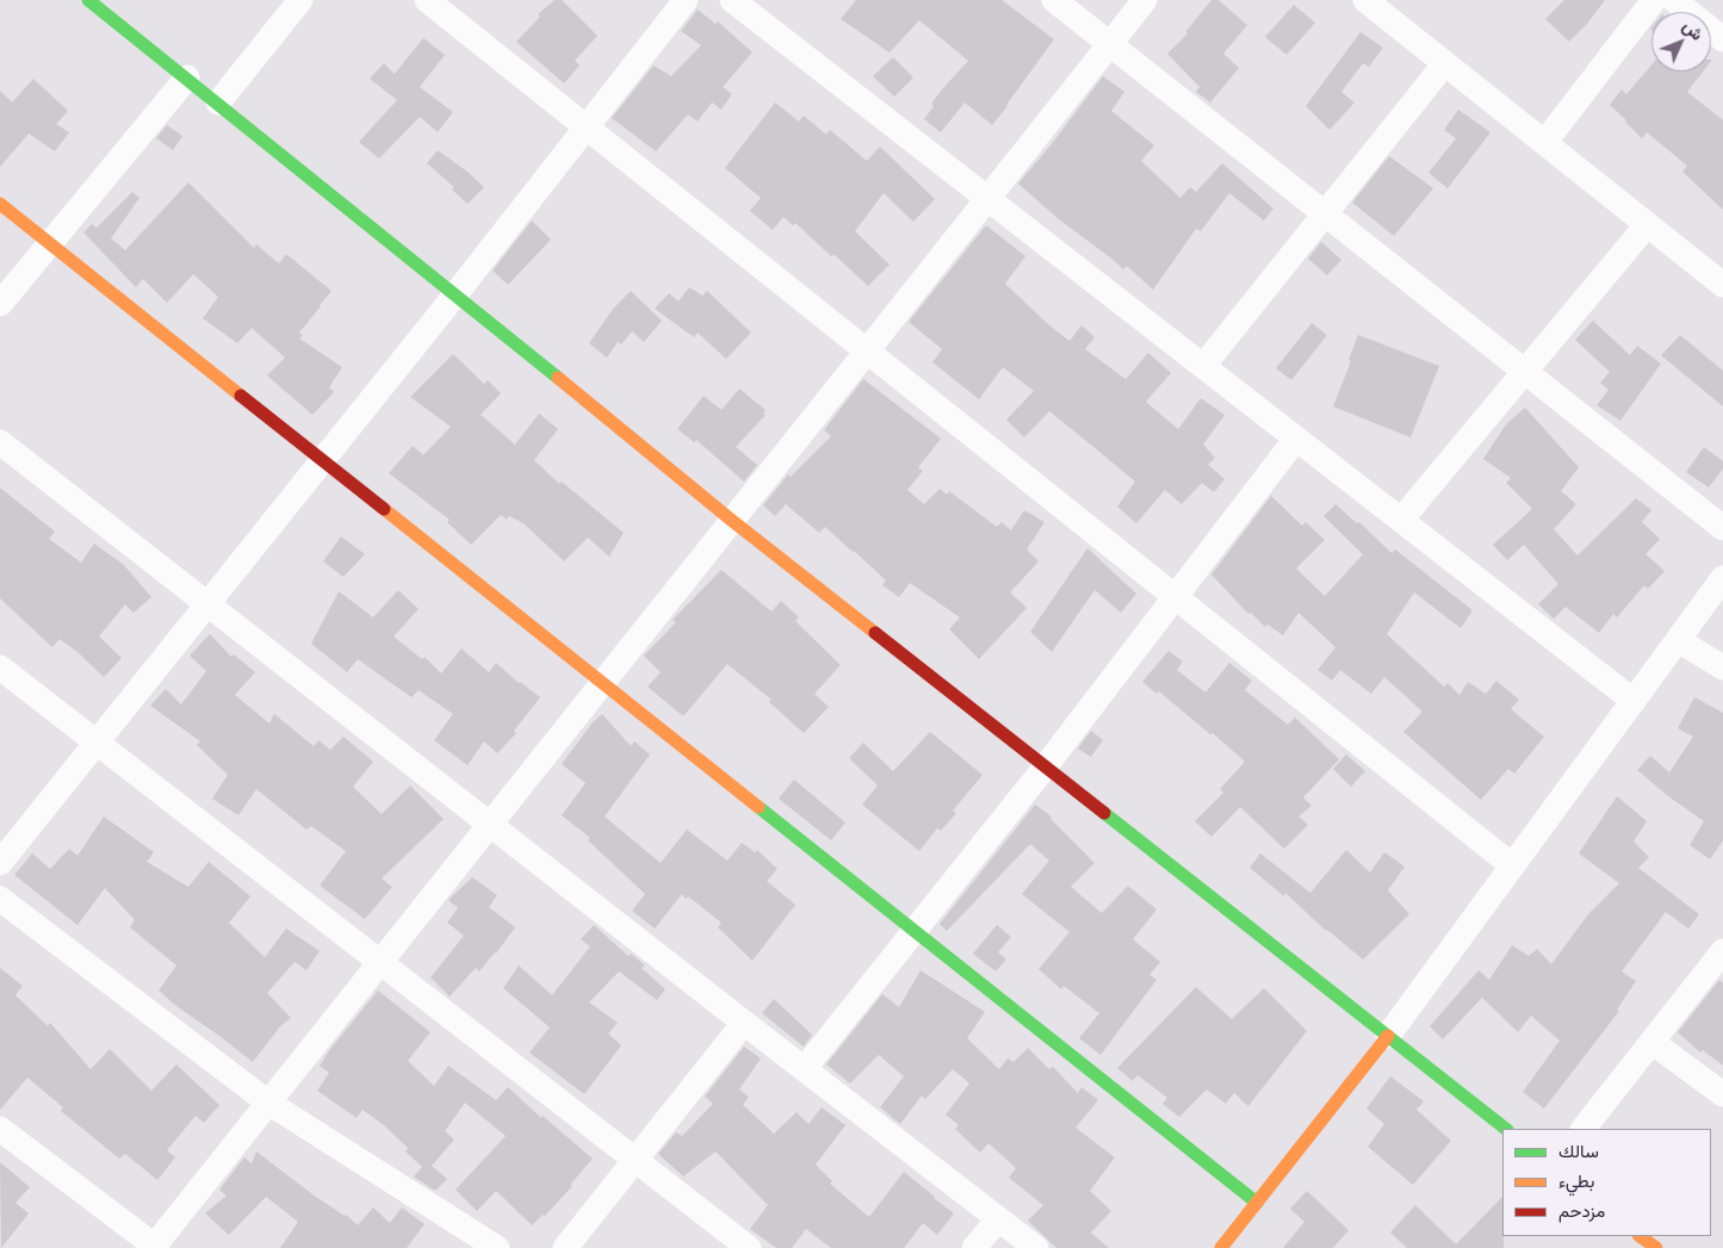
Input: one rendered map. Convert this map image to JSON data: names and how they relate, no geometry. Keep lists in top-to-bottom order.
{
  "legend": ["سالك", "بطيء", "مزدحم"],
  "north": "top right"
}
